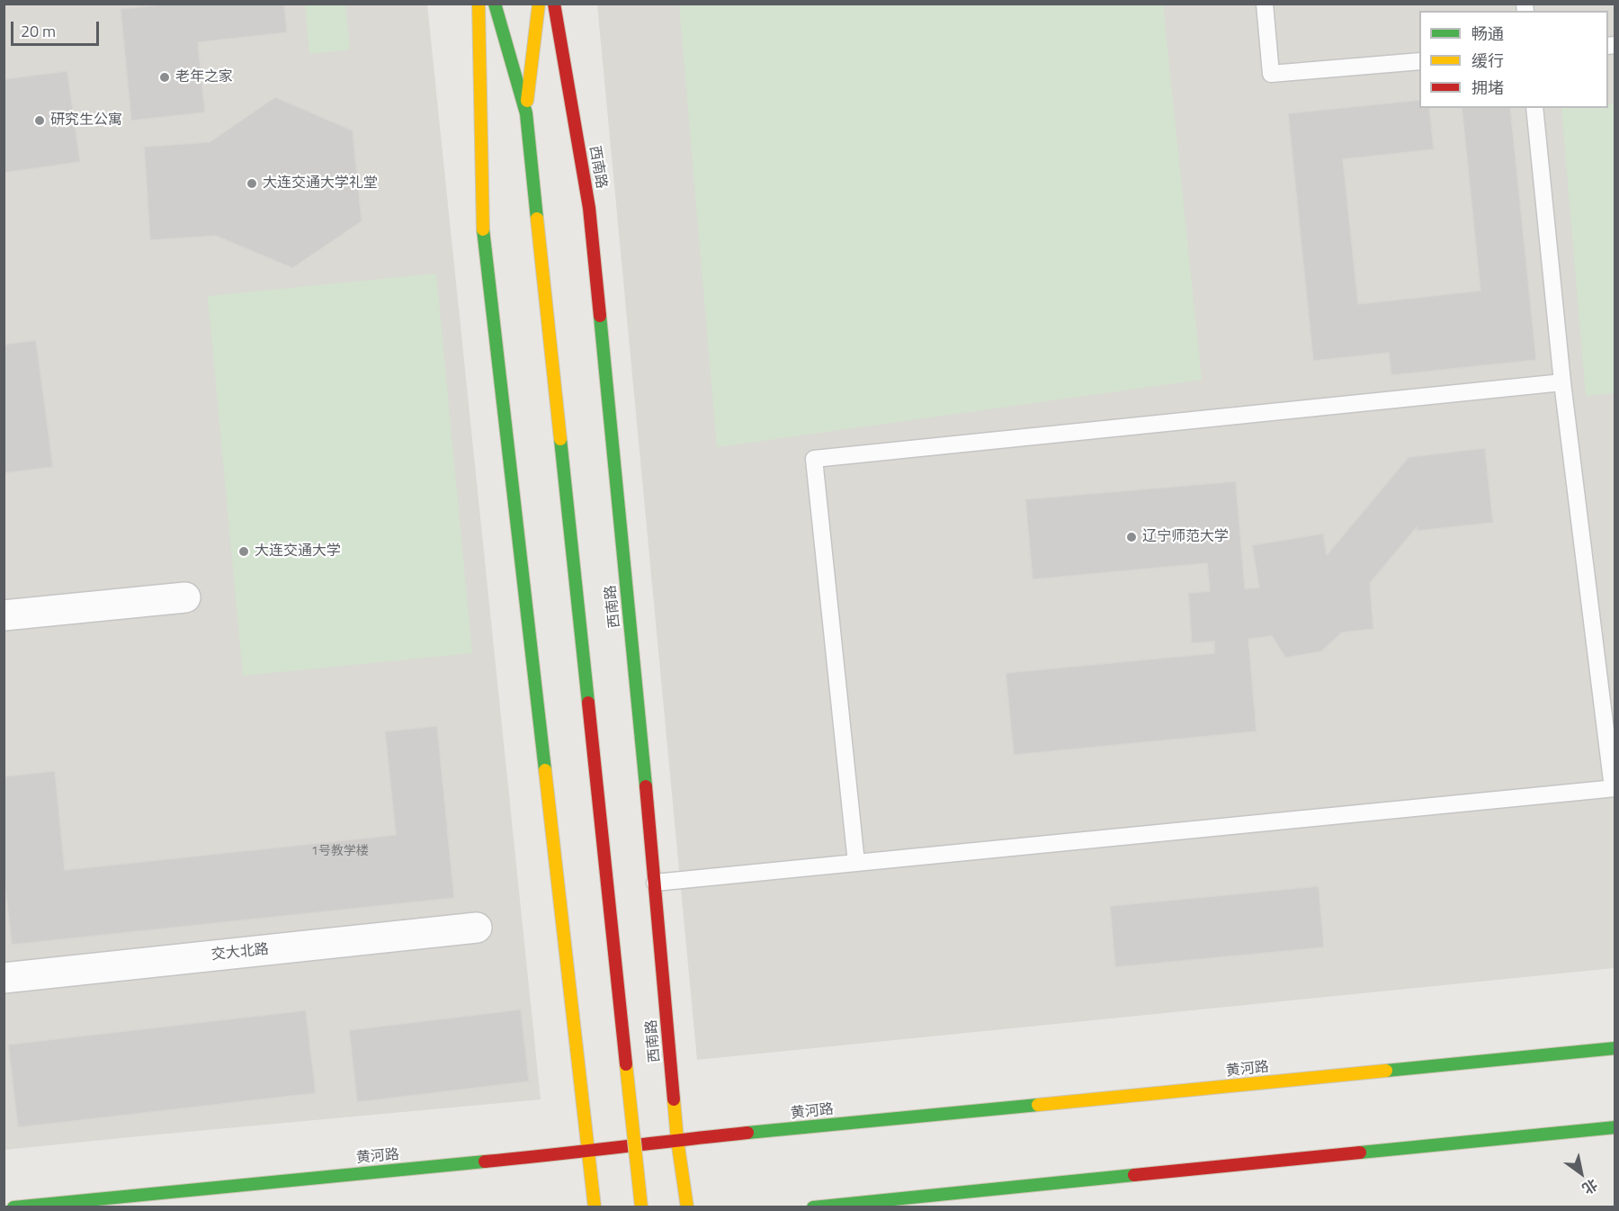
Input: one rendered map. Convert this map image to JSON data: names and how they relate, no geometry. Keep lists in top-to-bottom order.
{
  "streets": {
    "main road": ["西南路", "黄河路"],
    "street": ["交大北路"]
  },
  "crossings": [
    ["西南路", "黄河路"]
  ],
  "places": [
    "老年之家",
    "研究生公寓",
    "大连交通大学礼堂",
    "辽宁师范大学",
    "大连交通大学"
  ],
  "house_numbers": ["1号教学楼"],
  "legend": ["畅通", "缓行", "拥堵"],
  "scale_bar": "20 m",
  "north": "bottom right"
}
